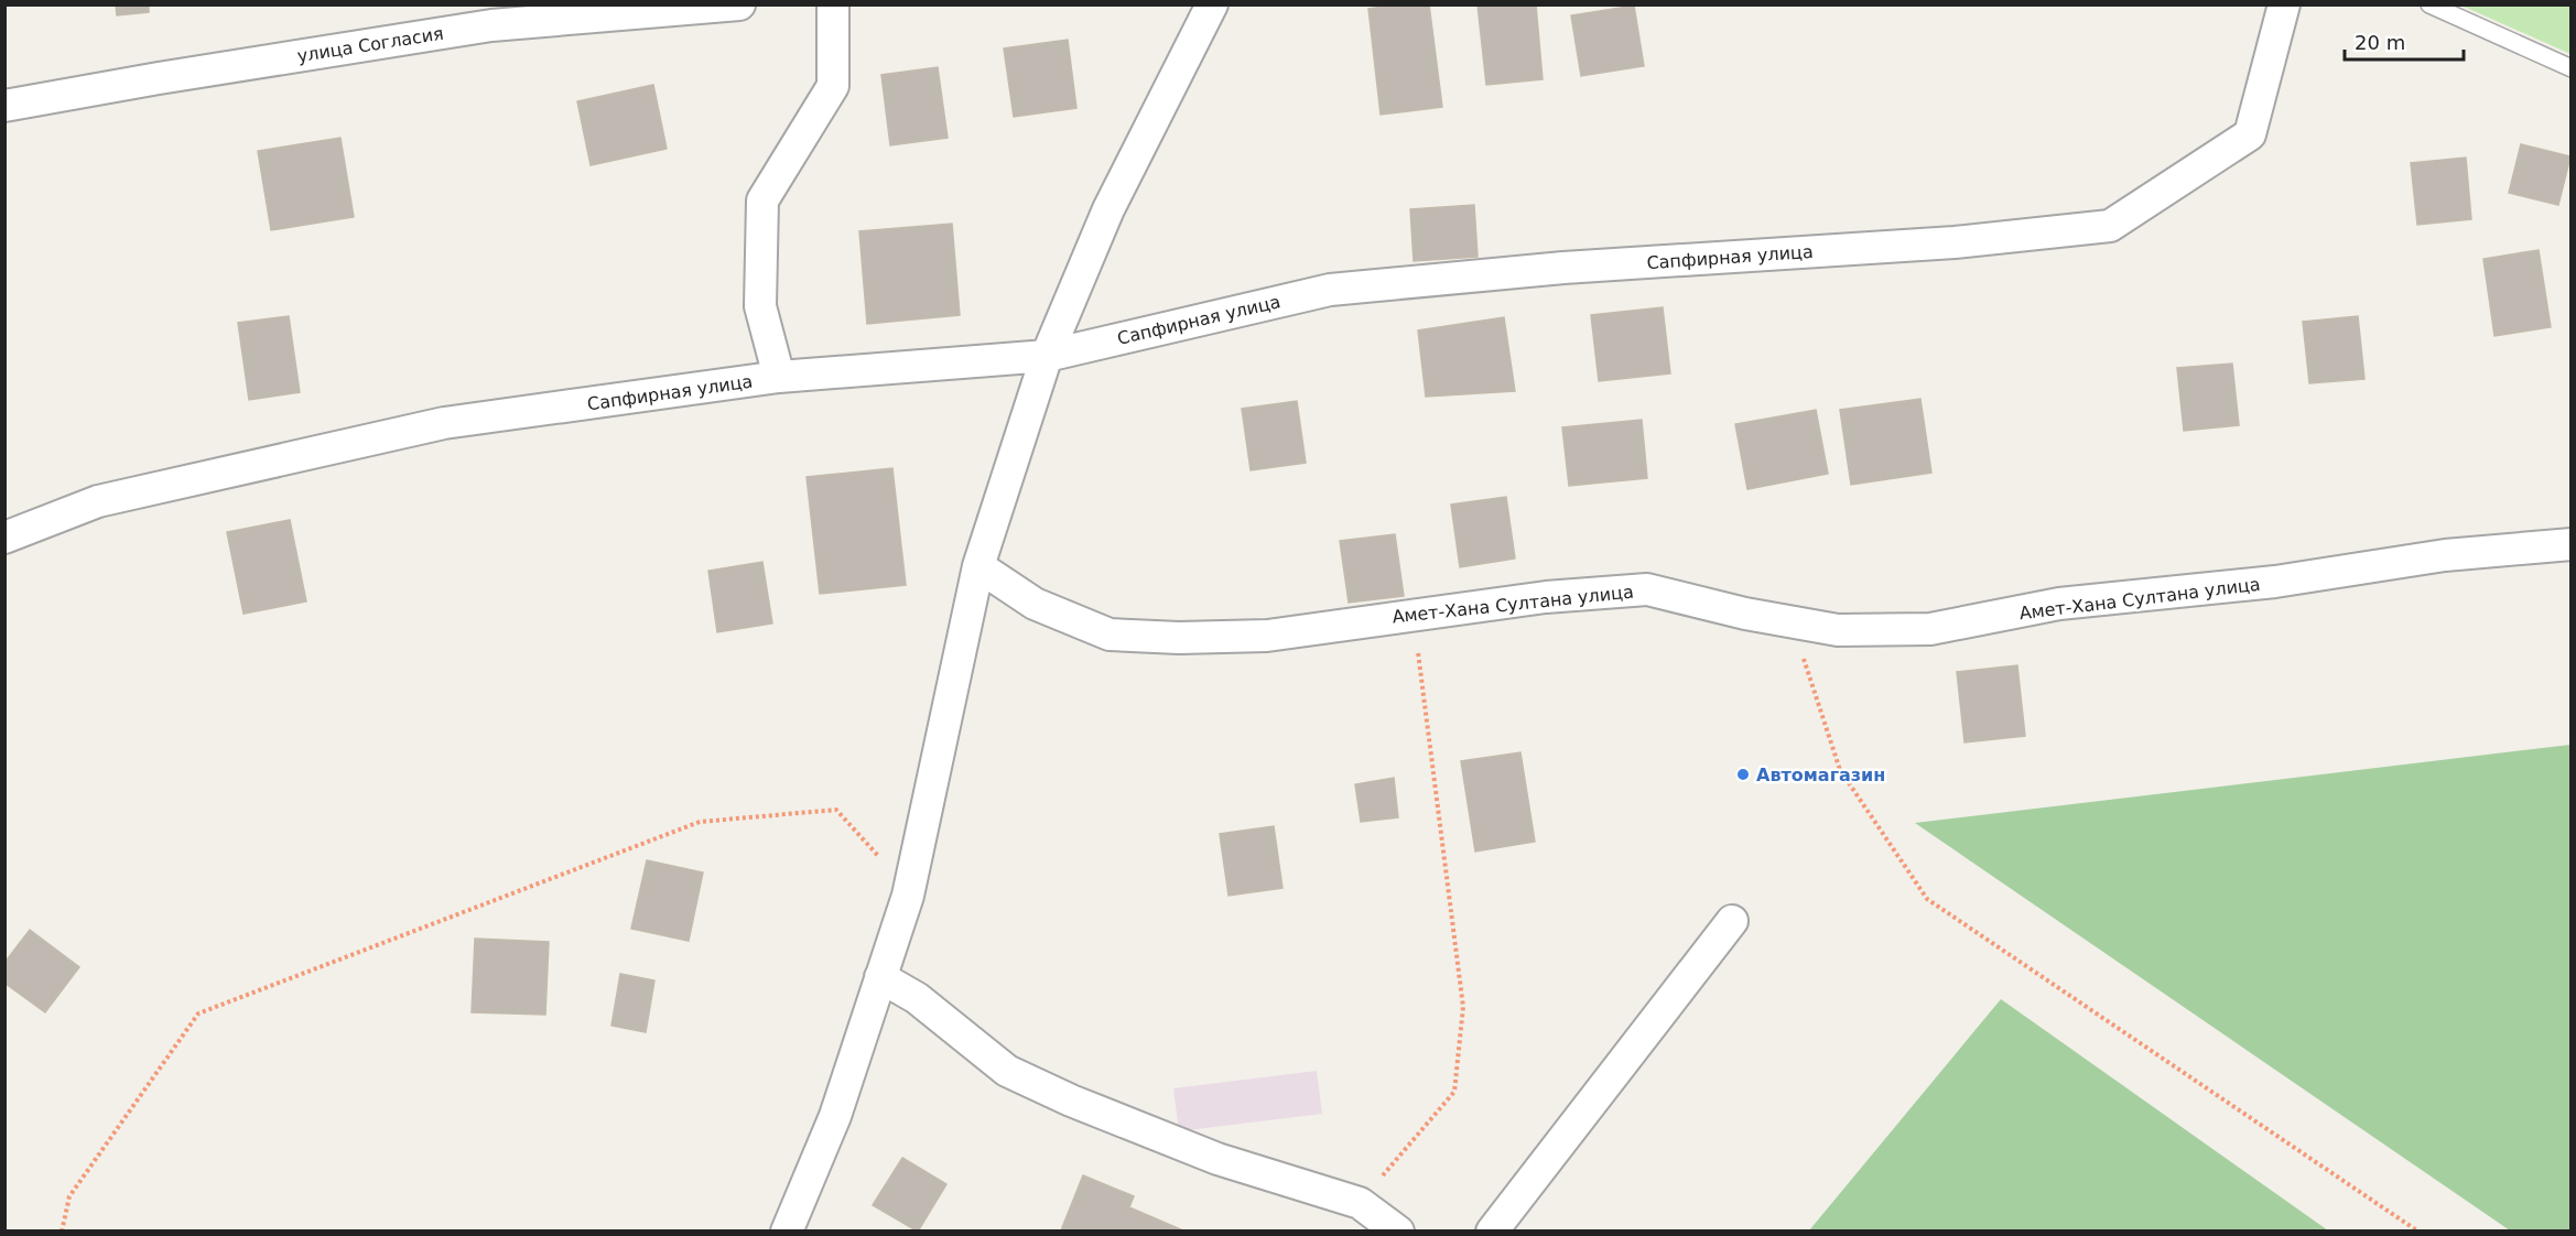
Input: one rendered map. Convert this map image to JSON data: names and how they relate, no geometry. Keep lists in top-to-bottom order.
{
  "streets": {
    "street": ["улица Согласия", "Сапфирная улица", "Амет-Хана Султана улица"]
  },
  "places": ["Автомагазин"],
  "scale_bar": "20 m"
}
